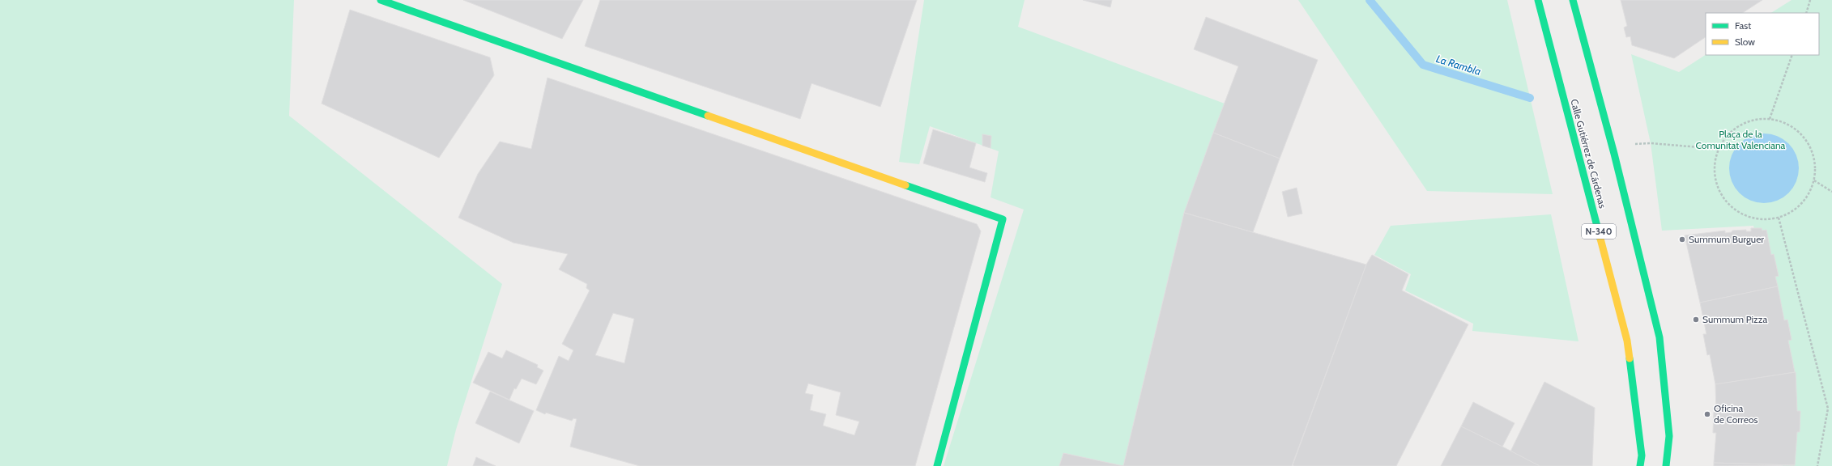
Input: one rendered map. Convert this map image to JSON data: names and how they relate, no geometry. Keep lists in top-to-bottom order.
{
  "streets": {
    "main road": ["Calle Gutiérrez de Cárdenas", "N-340"]
  },
  "water": ["La Rambla"],
  "parks": ["Plaça de la Comunitat Valenciana"],
  "places": ["Summum Burguer", "Summum Pizza", "Oficina de Correos"],
  "legend": ["Fast", "Slow"]
}
